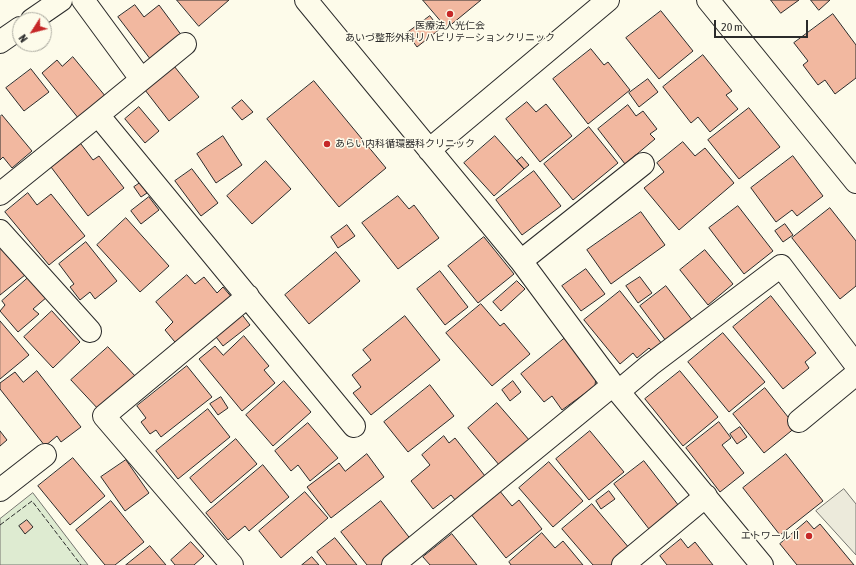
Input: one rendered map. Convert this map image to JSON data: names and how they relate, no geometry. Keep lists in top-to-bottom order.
{
  "places": ["医療法人光仁会 あいづ整形外科リハビリテーションクリニック", "あらい内科循環器科クリニック", "エトワールⅡ"],
  "scale_bar": "20 m",
  "north": "bottom left"
}
